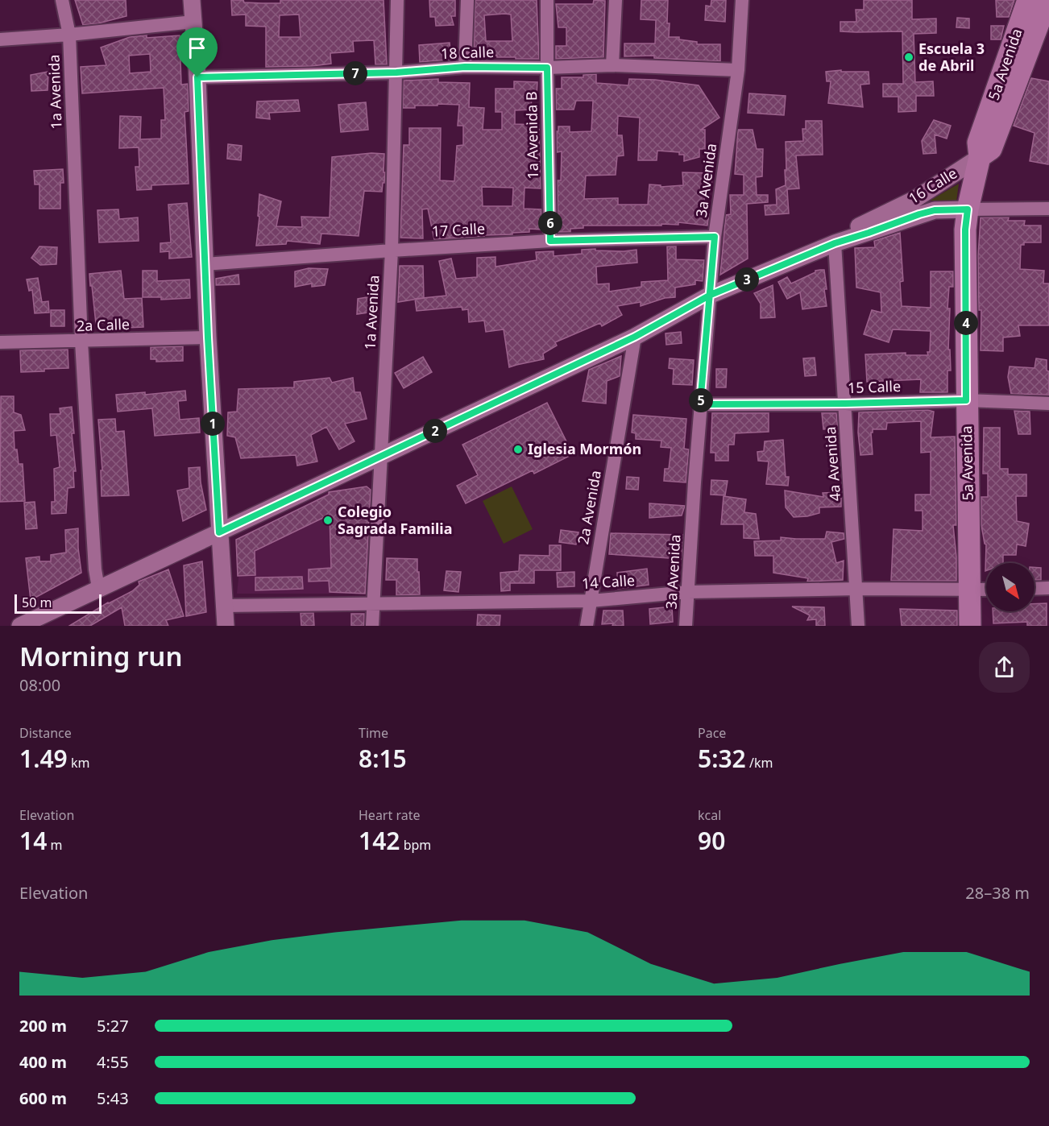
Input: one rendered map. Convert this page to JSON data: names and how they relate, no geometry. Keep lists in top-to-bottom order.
{
  "streets": {
    "main road": ["5a Avenida"],
    "street": [
      "18 Calle",
      "1a Avenida",
      "1a Avenida B",
      "3a Avenida",
      "16 Calle",
      "17 Calle",
      "2a Calle",
      "15 Calle",
      "4a Avenida",
      "2a Avenida",
      "14 Calle"
    ]
  },
  "crossings": [
    ["18 Calle", "1a Avenida"],
    ["18 Calle", "1a Avenida B"],
    ["18 Calle", "3a Avenida"],
    ["5a Avenida", "16 Calle"],
    ["5a Avenida", "15 Calle"],
    ["5a Avenida", "14 Calle"],
    ["1a Avenida", "16 Calle"],
    ["1a Avenida", "17 Calle"],
    ["1a Avenida", "2a Calle"],
    ["1a Avenida", "14 Calle"],
    ["1a Avenida B", "17 Calle"],
    ["3a Avenida", "16 Calle"],
    ["3a Avenida", "17 Calle"],
    ["3a Avenida", "15 Calle"],
    ["3a Avenida", "14 Calle"],
    ["16 Calle", "4a Avenida"],
    ["16 Calle", "2a Avenida"],
    ["15 Calle", "4a Avenida"],
    ["4a Avenida", "14 Calle"],
    ["2a Avenida", "14 Calle"]
  ],
  "places": ["Escuela 3 de Abril", "Iglesia Mormón", "Colegio Sagrada Familia"],
  "scale_bar": "50 m",
  "north": "bottom right",
  "page": {
    "pins": [
      "7",
      "6",
      "3",
      "4",
      "5",
      "1",
      "2"
    ],
    "scale": "50 m",
    "heading": ["Morning run", "08:00"],
    "stats": [
      ["Distance", "1.49 km"],
      ["Time", "8:15"],
      ["Pace", "5:32 /km"],
      ["Elevation", "14 m"],
      ["Heart rate", "142 bpm"],
      ["kcal", "90"]
    ],
    "chart": ["Elevation", "28–38 m"],
    "list": [
      {
        "name": "200 m",
        "note": "5:27"
      },
      {
        "name": "400 m",
        "note": "4:55"
      },
      {
        "name": "600 m",
        "note": "5:43"
      }
    ]
  }
}
